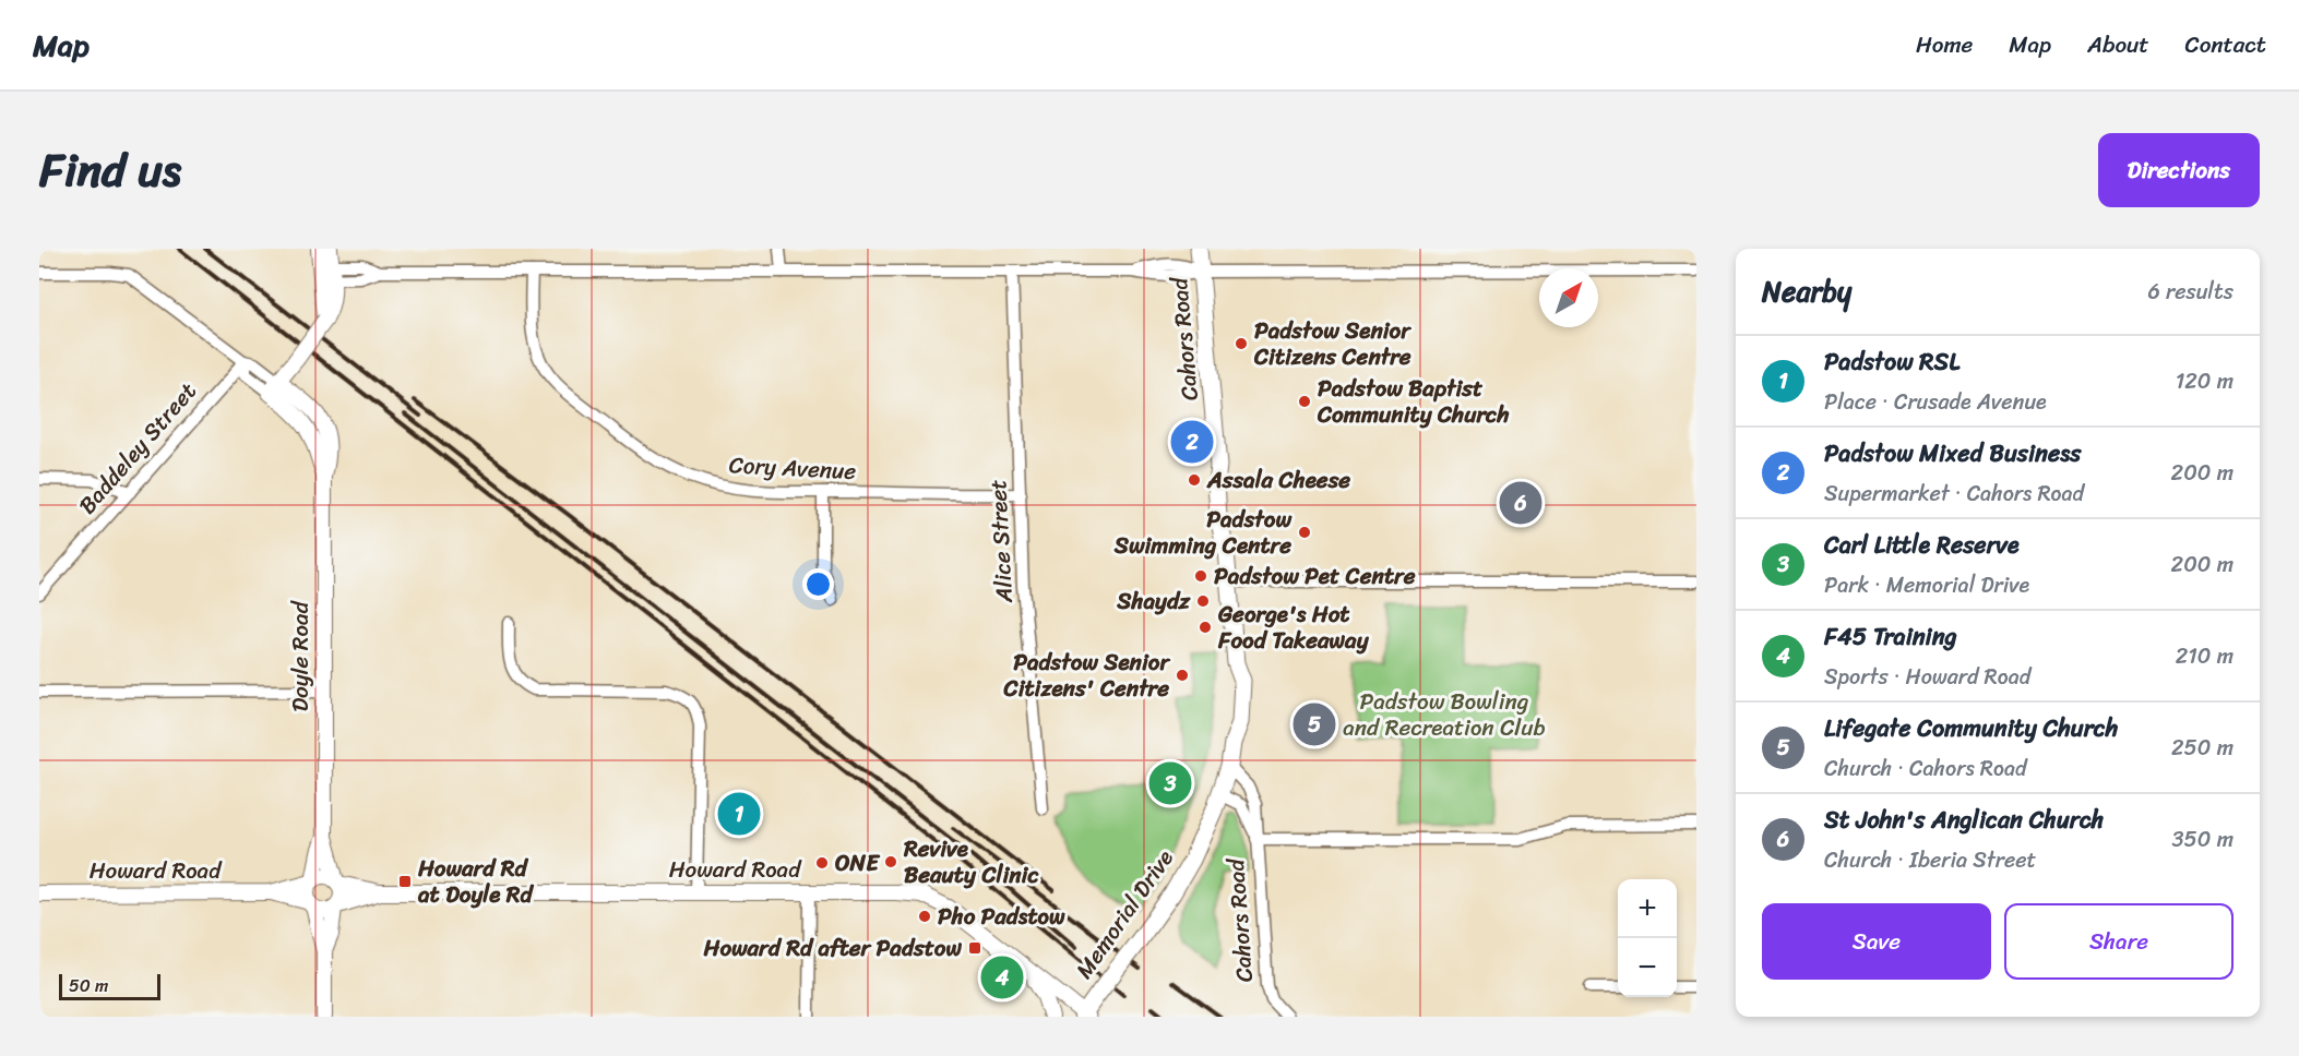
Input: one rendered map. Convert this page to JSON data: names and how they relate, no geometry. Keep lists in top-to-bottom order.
{
  "streets": {
    "main road": ["Cahors Road", "Memorial Drive"],
    "street": [
      "Baddeley Street",
      "Cory Avenue",
      "Alice Street",
      "Doyle Road",
      "Howard Road"
    ]
  },
  "crossings": [
    ["Cahors Road", "Memorial Drive"],
    ["Baddeley Street", "Doyle Road"],
    ["Cory Avenue", "Alice Street"],
    ["Doyle Road", "Howard Road"],
    ["Howard Road", "Memorial Drive"]
  ],
  "parks": ["Padstow Bowling and Recreation Club"],
  "places": {
    "other": [
      "Padstow Senior Citizens Centre",
      "Padstow Baptist Community Church",
      "Assala Cheese",
      "Padstow Swimming Centre",
      "Padstow Pet Centre",
      "Shaydz",
      "George's Hot Food Takeaway",
      "Padstow Senior Citizens' Centre",
      "Revive Beauty Clinic",
      "ONE",
      "Pho Padstow"
    ],
    "transit": ["Howard Rd at Doyle Rd", "Howard Rd after Padstow"]
  },
  "scale_bar": "50 m",
  "north": "top right",
  "page": {
    "header": "Map",
    "nav": [
      "Home",
      "Map",
      "About",
      "Contact"
    ],
    "title": "Find us",
    "buttons": [
      "Directions",
      ["Save", "Share"]
    ],
    "heading": ["Nearby", "6 results"],
    "list": [
      {
        "mark": "1",
        "name": "Padstow RSL",
        "note": "Place · Crusade Avenue",
        "value": "120 m"
      },
      {
        "mark": "2",
        "name": "Padstow Mixed Business",
        "note": "Supermarket · Cahors Road",
        "value": "200 m"
      },
      {
        "mark": "3",
        "name": "Carl Little Reserve",
        "note": "Park · Memorial Drive",
        "value": "200 m"
      },
      {
        "mark": "4",
        "name": "F45 Training",
        "note": "Sports · Howard Road",
        "value": "210 m"
      },
      {
        "mark": "5",
        "name": "Lifegate Community Church",
        "note": "Church · Cahors Road",
        "value": "250 m"
      },
      {
        "mark": "6",
        "name": "St John's Anglican Church",
        "note": "Church · Iberia Street",
        "value": "350 m"
      }
    ],
    "pins": [
      "2",
      "6",
      "5",
      "3",
      "1",
      "4"
    ],
    "map_buttons": ["+", "−"],
    "scale": "50 m"
  }
}
